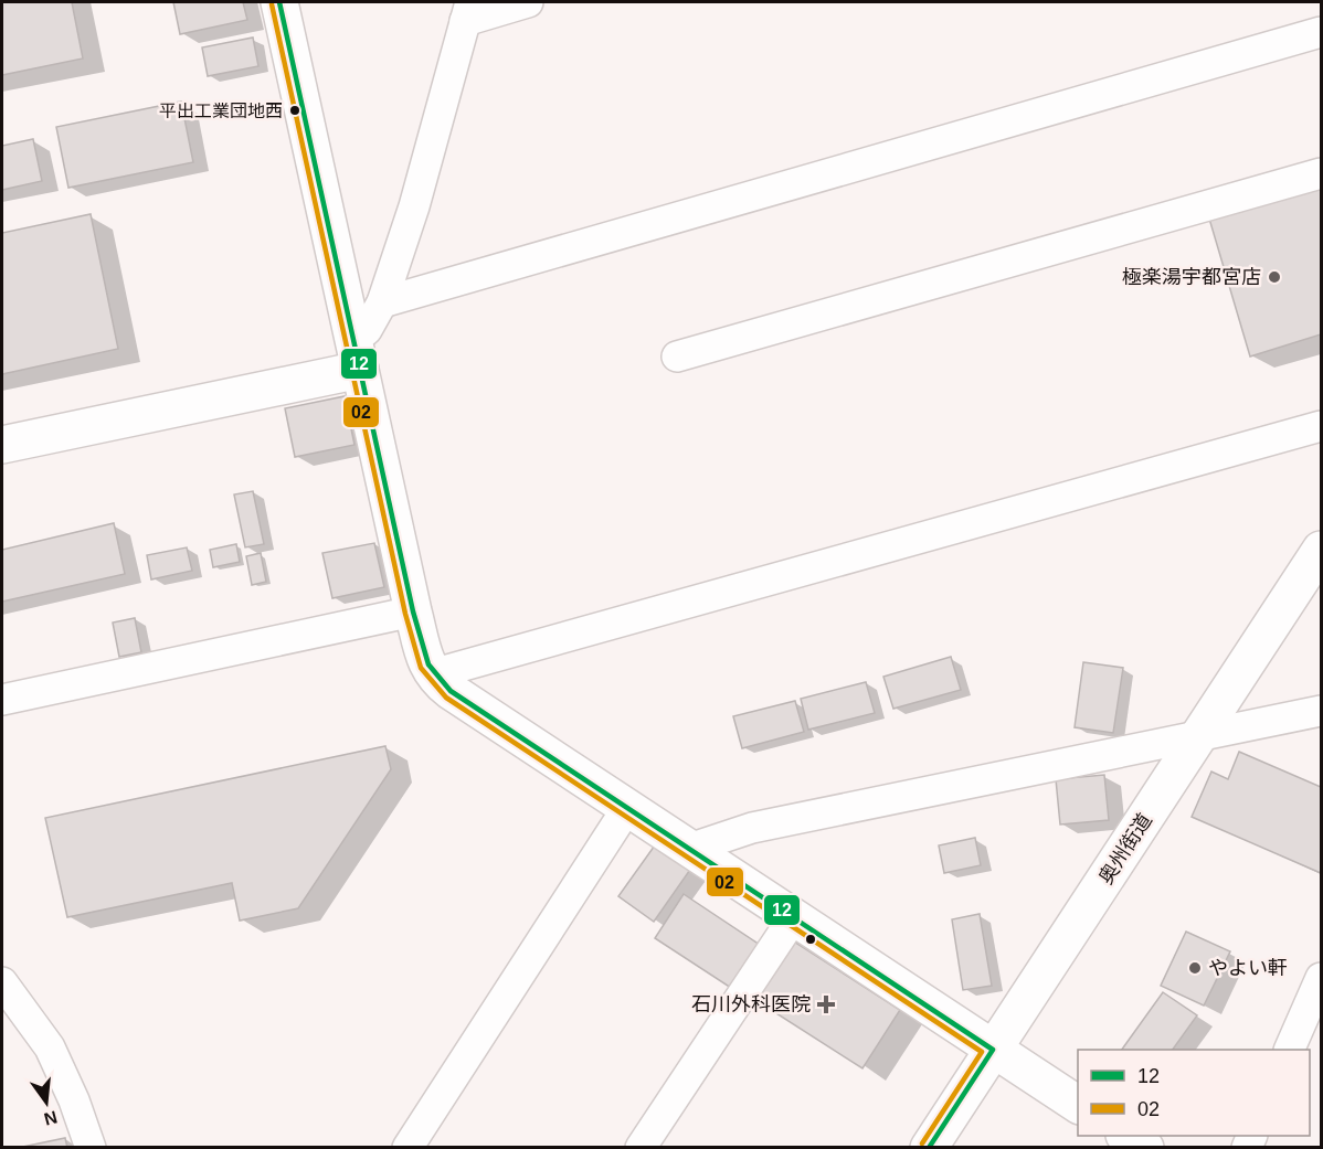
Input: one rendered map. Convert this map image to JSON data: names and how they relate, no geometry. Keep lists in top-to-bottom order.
{
  "streets": {
    "main road": ["奥州街道"]
  },
  "places": {
    "other": ["平出工業団地西", "極楽湯宇都宮店", "やよい軒"],
    "health": ["石川外科医院"]
  },
  "lines": ["transit line 12", "transit line 02"],
  "legend": ["12", "02"],
  "north": "bottom"
}
